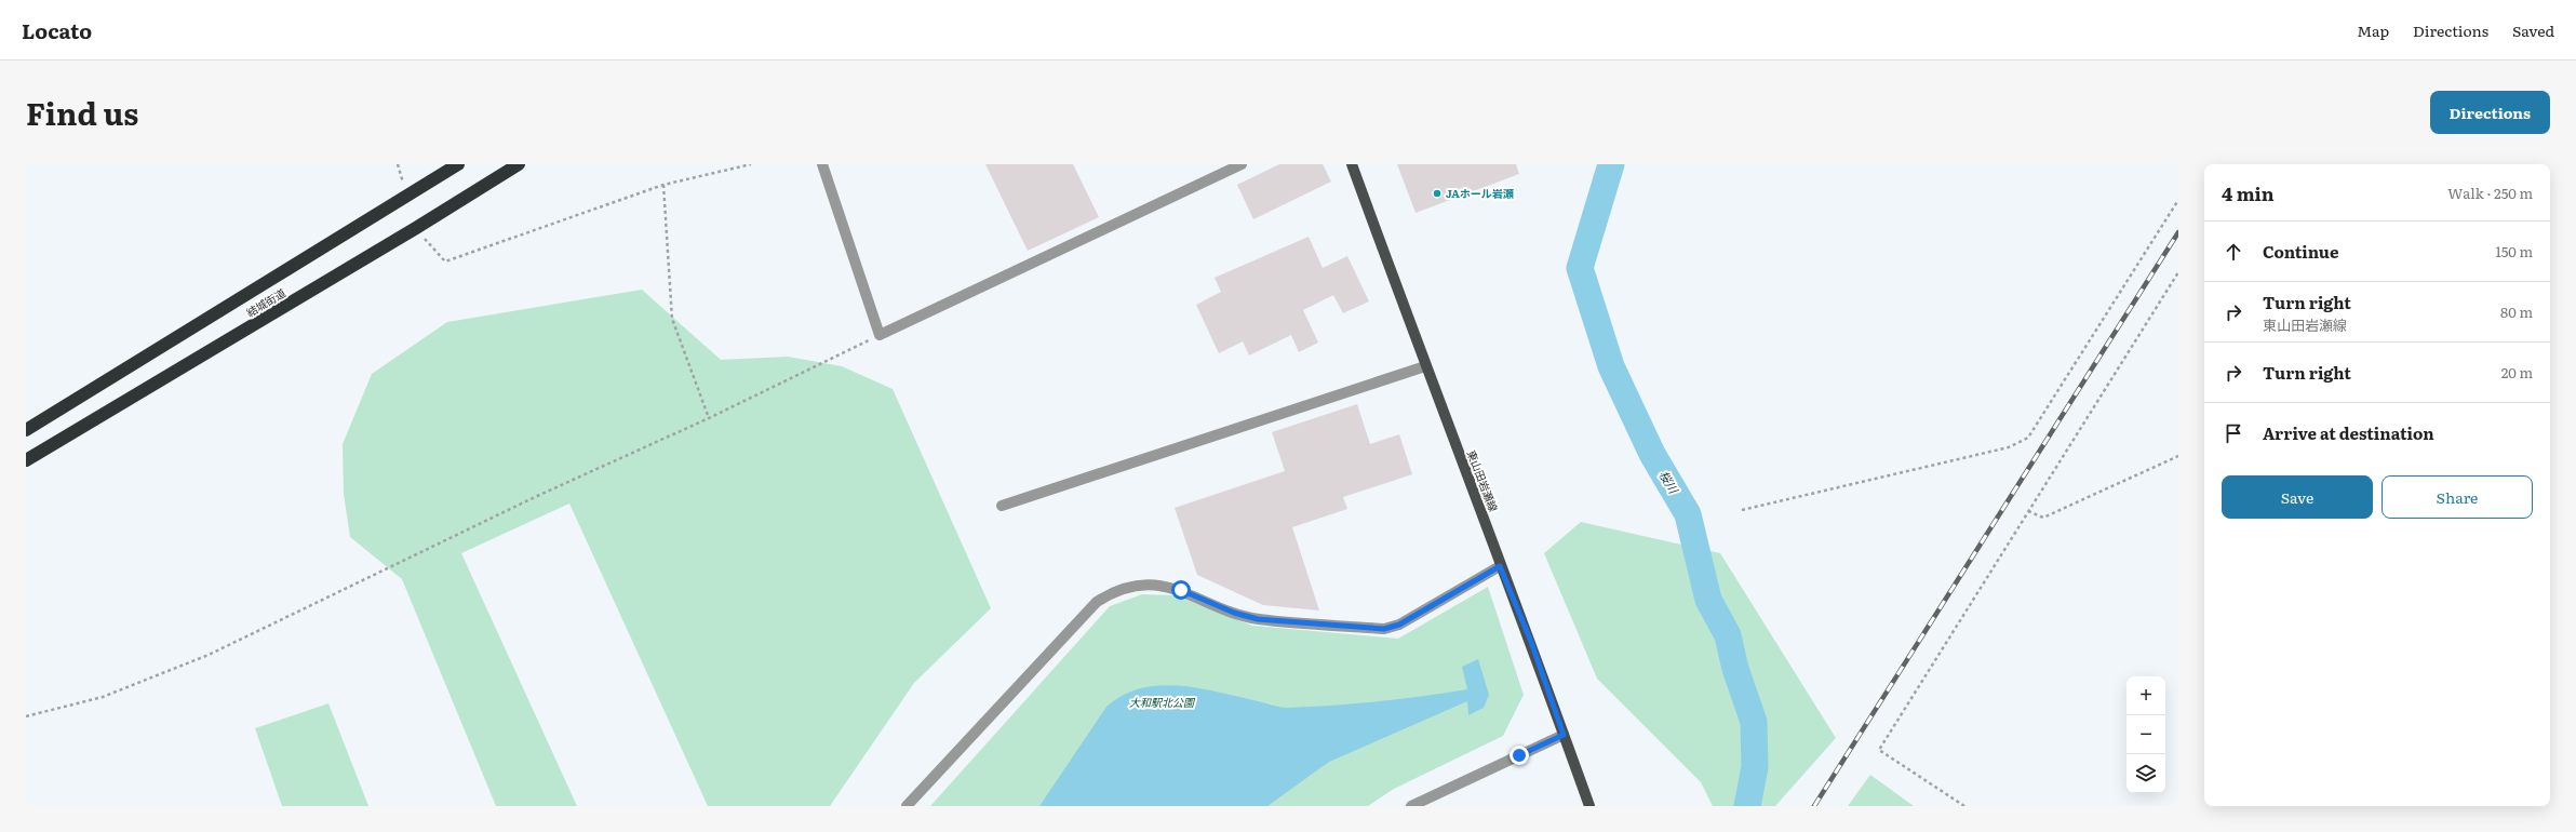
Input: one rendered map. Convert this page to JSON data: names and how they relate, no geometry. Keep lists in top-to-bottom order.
{
  "streets": {
    "highway": ["結城街道"],
    "main road": ["東山田岩瀬線"]
  },
  "water": ["桜川"],
  "parks": ["大和駅北公園"],
  "places": ["JAホール岩瀬"],
  "page": {
    "header": "Locato",
    "nav": ["Map", "Directions", "Saved"],
    "title": "Find us",
    "buttons": [
      "Directions",
      ["Save", "Share"]
    ],
    "heading": ["4 min", "Walk · 250 m"],
    "list": [
      ["Continue", "150 m"],
      ["Turn right", "東山田岩瀬線", "80 m"],
      ["Turn right", "20 m"],
      "Arrive at destination"
    ],
    "map_buttons": ["+", "−"]
  }
}
